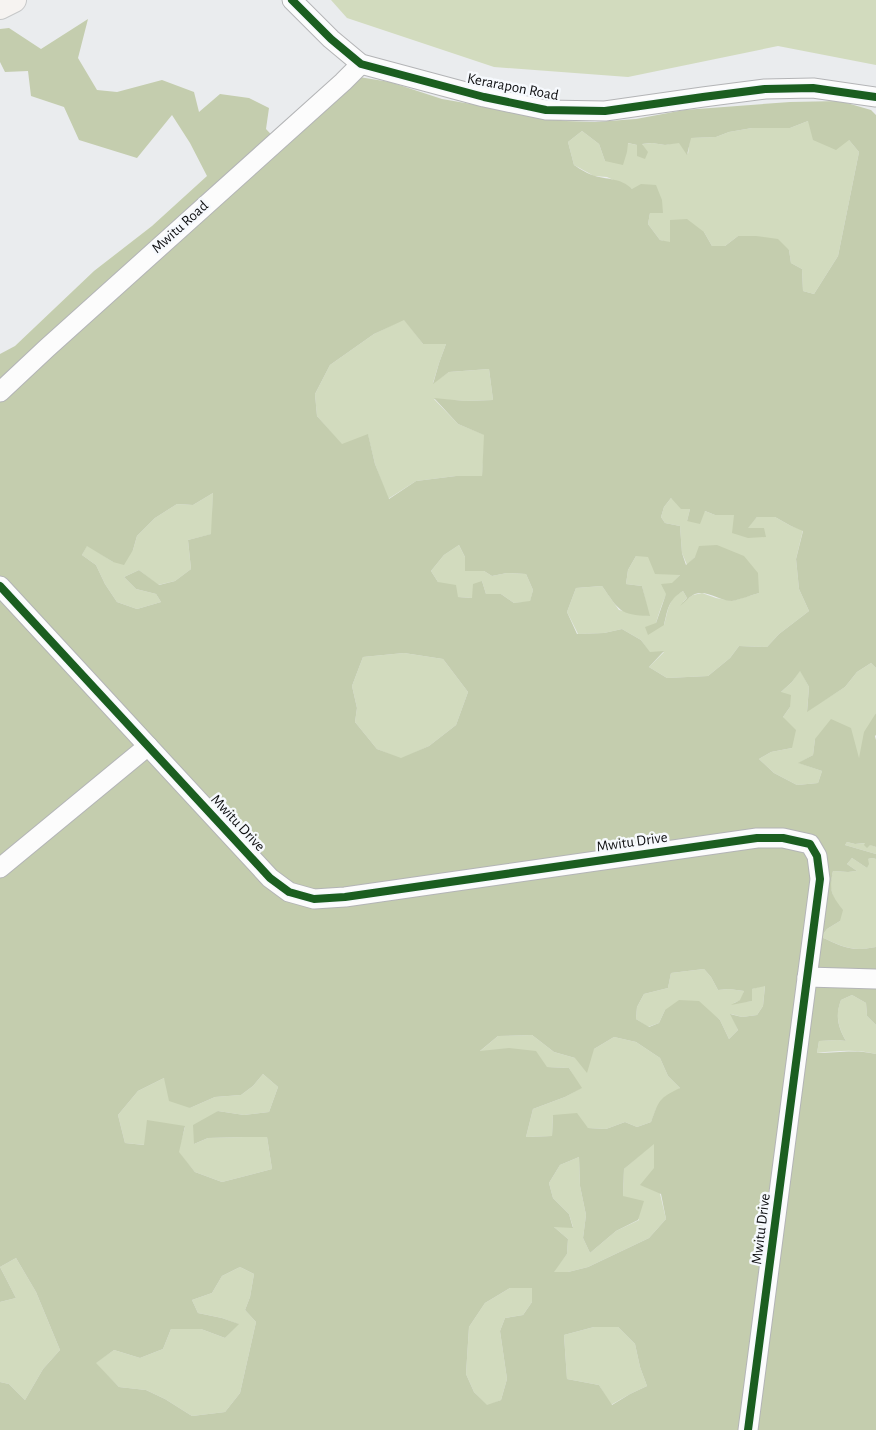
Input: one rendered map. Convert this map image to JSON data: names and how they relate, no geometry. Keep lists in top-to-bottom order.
{
  "streets": {
    "street": ["Kerarapon Road", "Mwitu Road", "Mwitu Drive"]
  },
  "crossings": [
    ["Kerarapon Road", "Mwitu Road"]
  ]
}
